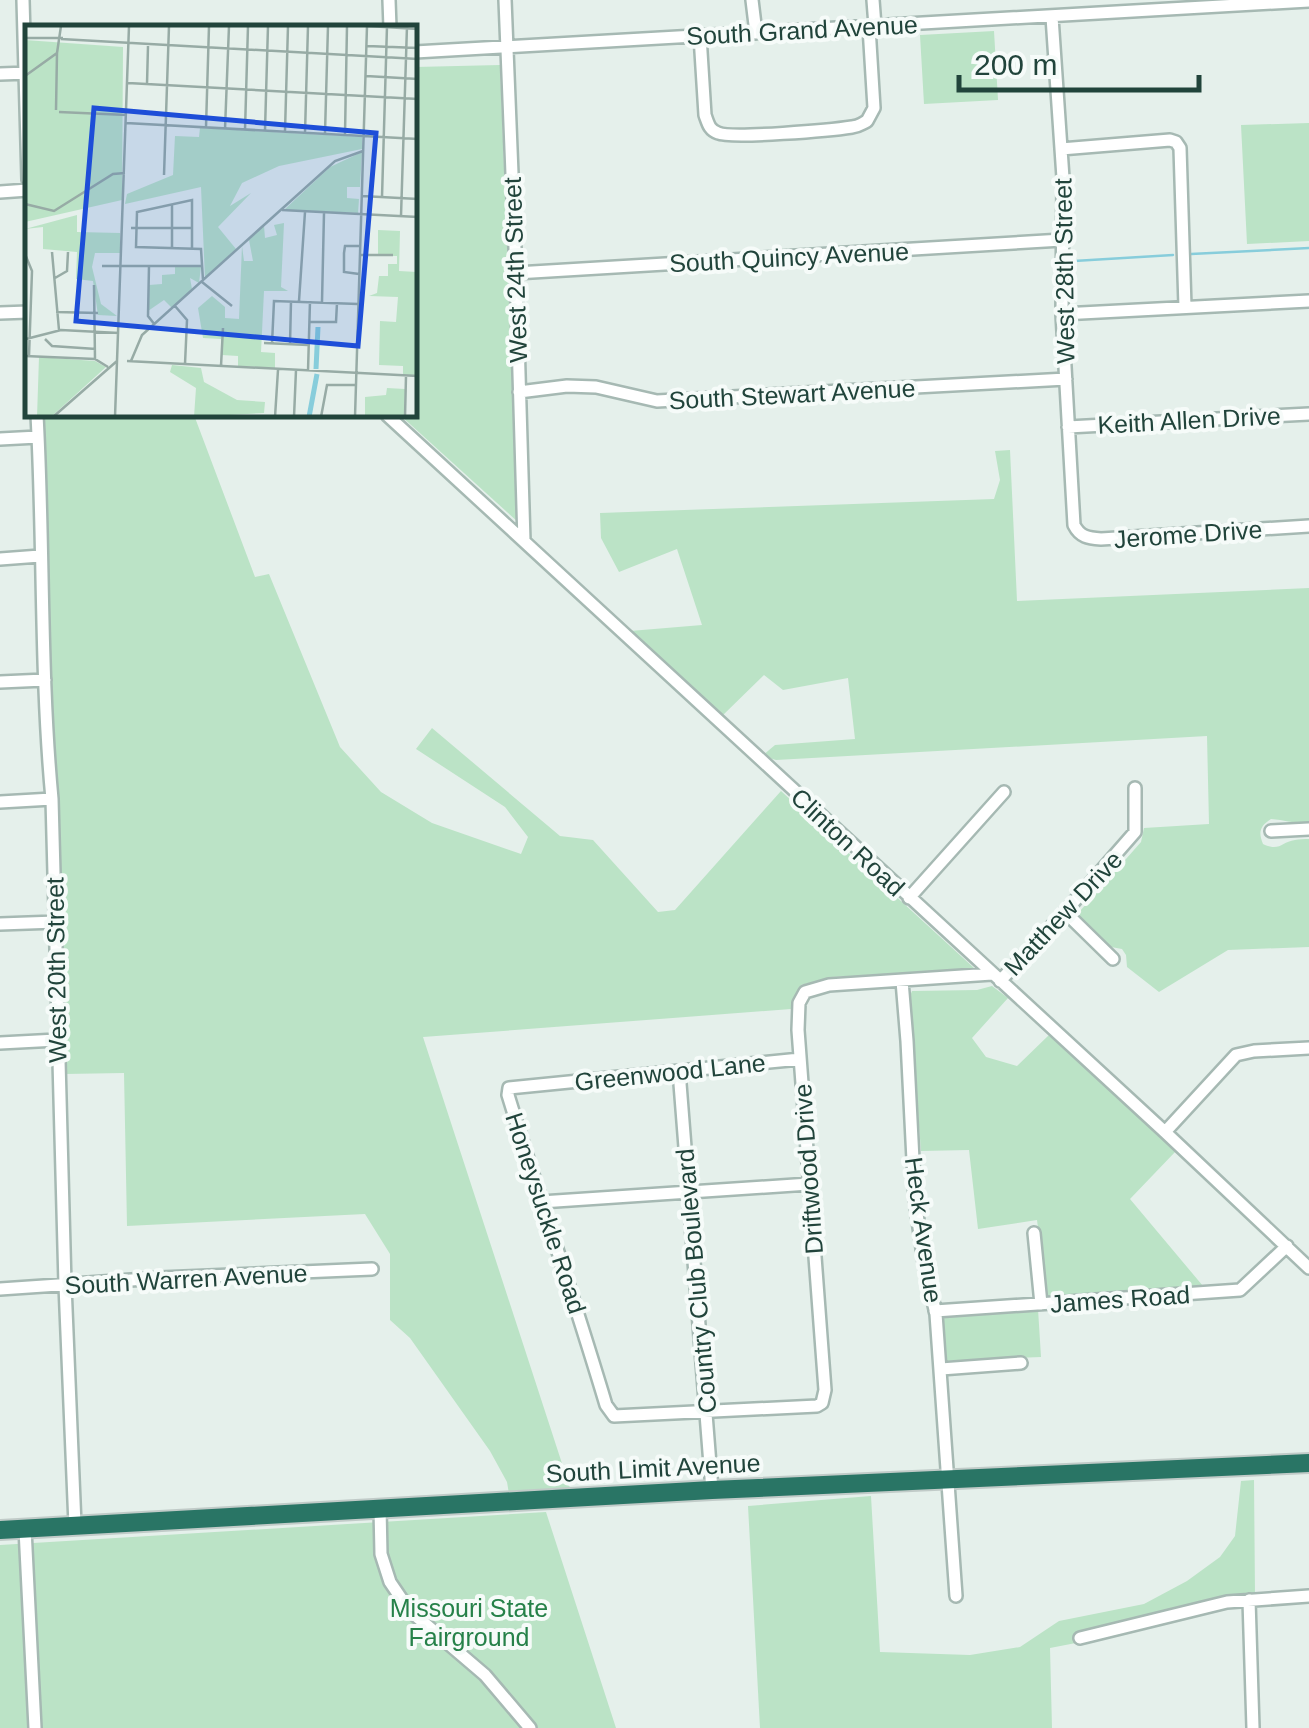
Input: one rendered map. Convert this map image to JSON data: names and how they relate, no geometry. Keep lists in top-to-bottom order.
{
  "streets": {
    "highway": ["South Limit Avenue"],
    "street": [
      "South Grand Avenue",
      "South Quincy Avenue",
      "West 24th Street",
      "West 28th Street",
      "South Stewart Avenue",
      "Keith Allen Drive",
      "Jerome Drive",
      "Clinton Road",
      "Matthew Drive",
      "West 20th Street",
      "Greenwood Lane",
      "Driftwood Drive",
      "Honeysuckle Road",
      "Heck Avenue",
      "South Warren Avenue",
      "Country Club Boulevard",
      "James Road"
    ]
  },
  "crossings": [
    ["South Grand Avenue", "West 24th Street"],
    ["South Grand Avenue", "West 28th Street"],
    ["South Quincy Avenue", "West 24th Street"],
    ["South Quincy Avenue", "West 28th Street"],
    ["West 24th Street", "South Stewart Avenue"],
    ["West 24th Street", "Clinton Road"],
    ["West 28th Street", "South Stewart Avenue"],
    ["West 28th Street", "Keith Allen Drive"],
    ["West 28th Street", "Jerome Drive"],
    ["Clinton Road", "Matthew Drive"],
    ["Clinton Road", "James Road"],
    ["West 20th Street", "South Warren Avenue"],
    ["West 20th Street", "South Limit Avenue"],
    ["Greenwood Lane", "Driftwood Drive"],
    ["Greenwood Lane", "Honeysuckle Road"],
    ["Greenwood Lane", "Country Club Boulevard"],
    ["Driftwood Drive", "Honeysuckle Road"],
    ["Driftwood Drive", "Heck Avenue"],
    ["Driftwood Drive", "Country Club Boulevard"],
    ["Honeysuckle Road", "Country Club Boulevard"],
    ["Heck Avenue", "James Road"],
    ["Heck Avenue", "South Limit Avenue"],
    ["Country Club Boulevard", "South Limit Avenue"]
  ],
  "parks": ["Missouri State Fairground"],
  "scale_bar": "200 m"
}
